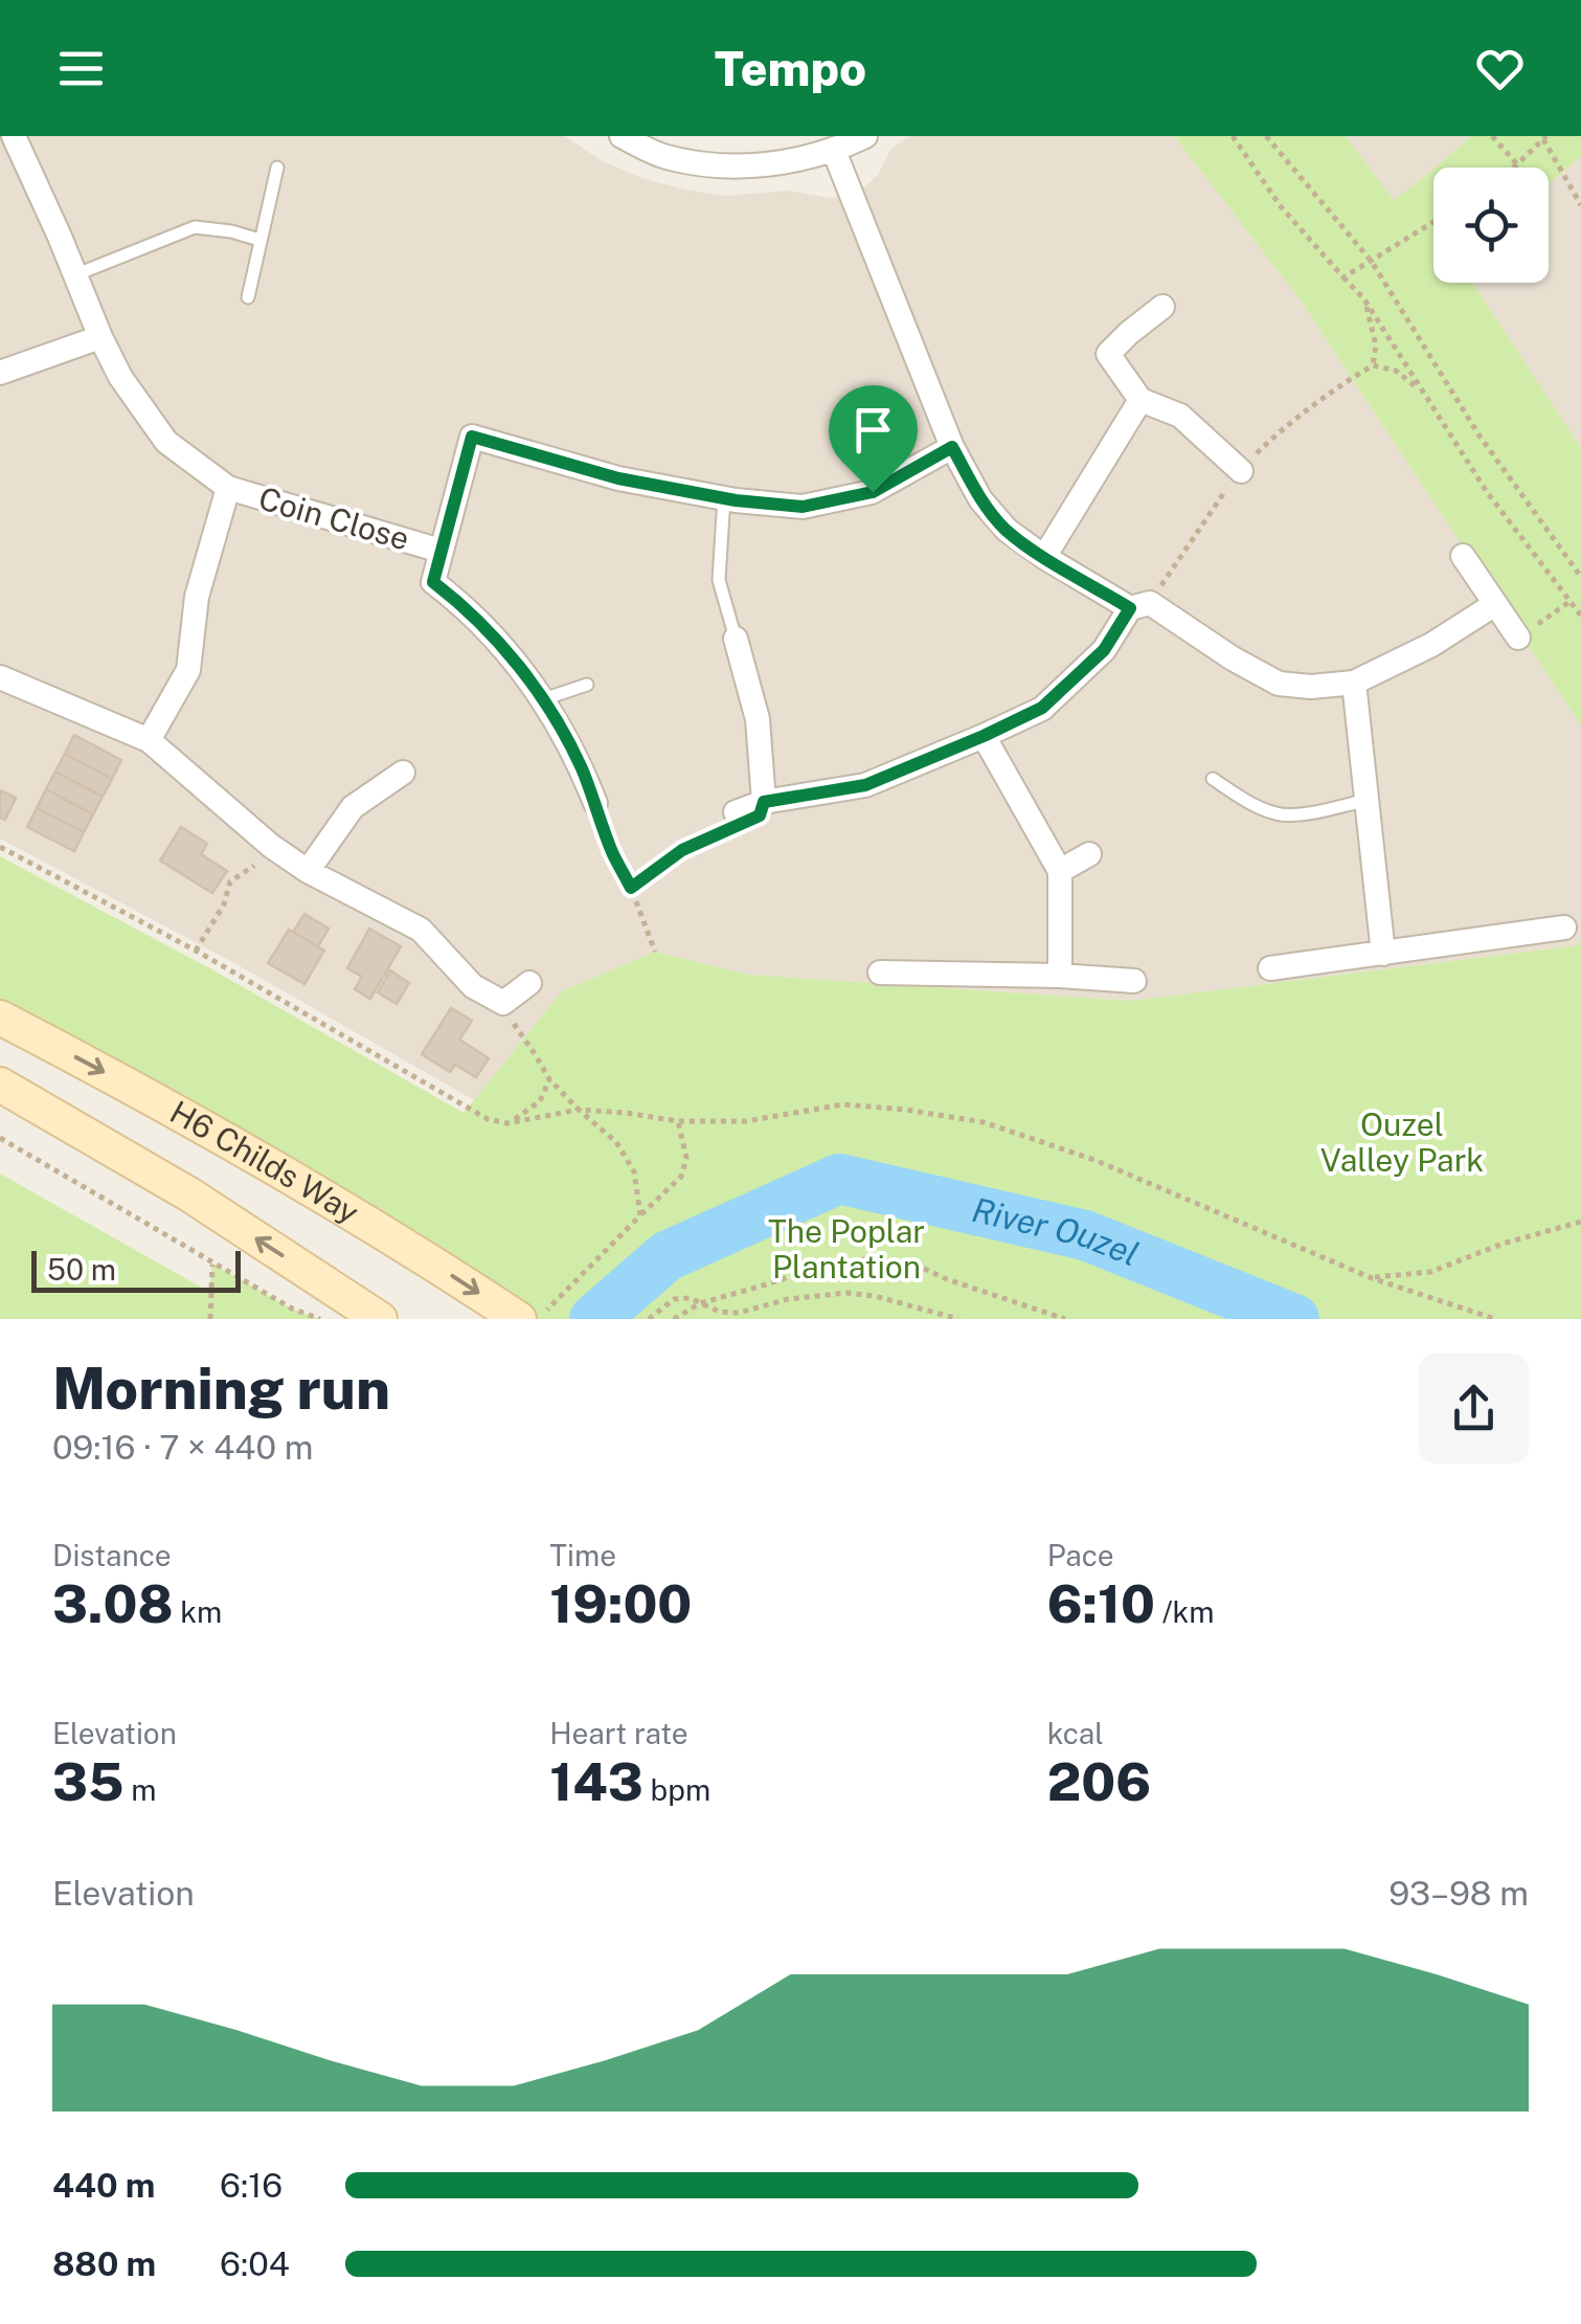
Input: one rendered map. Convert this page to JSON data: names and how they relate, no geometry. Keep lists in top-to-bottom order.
{
  "streets": {
    "street": ["Coin Close", "H6 Childs Way"]
  },
  "water": ["River Ouzel"],
  "parks": ["Ouzel Valley Park", "The Poplar Plantation"],
  "scale_bar": "50 m",
  "page": {
    "header": "Tempo",
    "scale": "50 m",
    "heading": ["Morning run", "09:16 · 7 × 440 m"],
    "stats": [
      ["Distance", "3.08 km"],
      ["Time", "19:00"],
      ["Pace", "6:10 /km"],
      ["Elevation", "35 m"],
      ["Heart rate", "143 bpm"],
      ["kcal", "206"]
    ],
    "chart": ["Elevation", "93–98 m"],
    "list": [
      {
        "name": "440 m",
        "note": "6:16"
      },
      {
        "name": "880 m",
        "note": "6:04"
      }
    ]
  }
}
